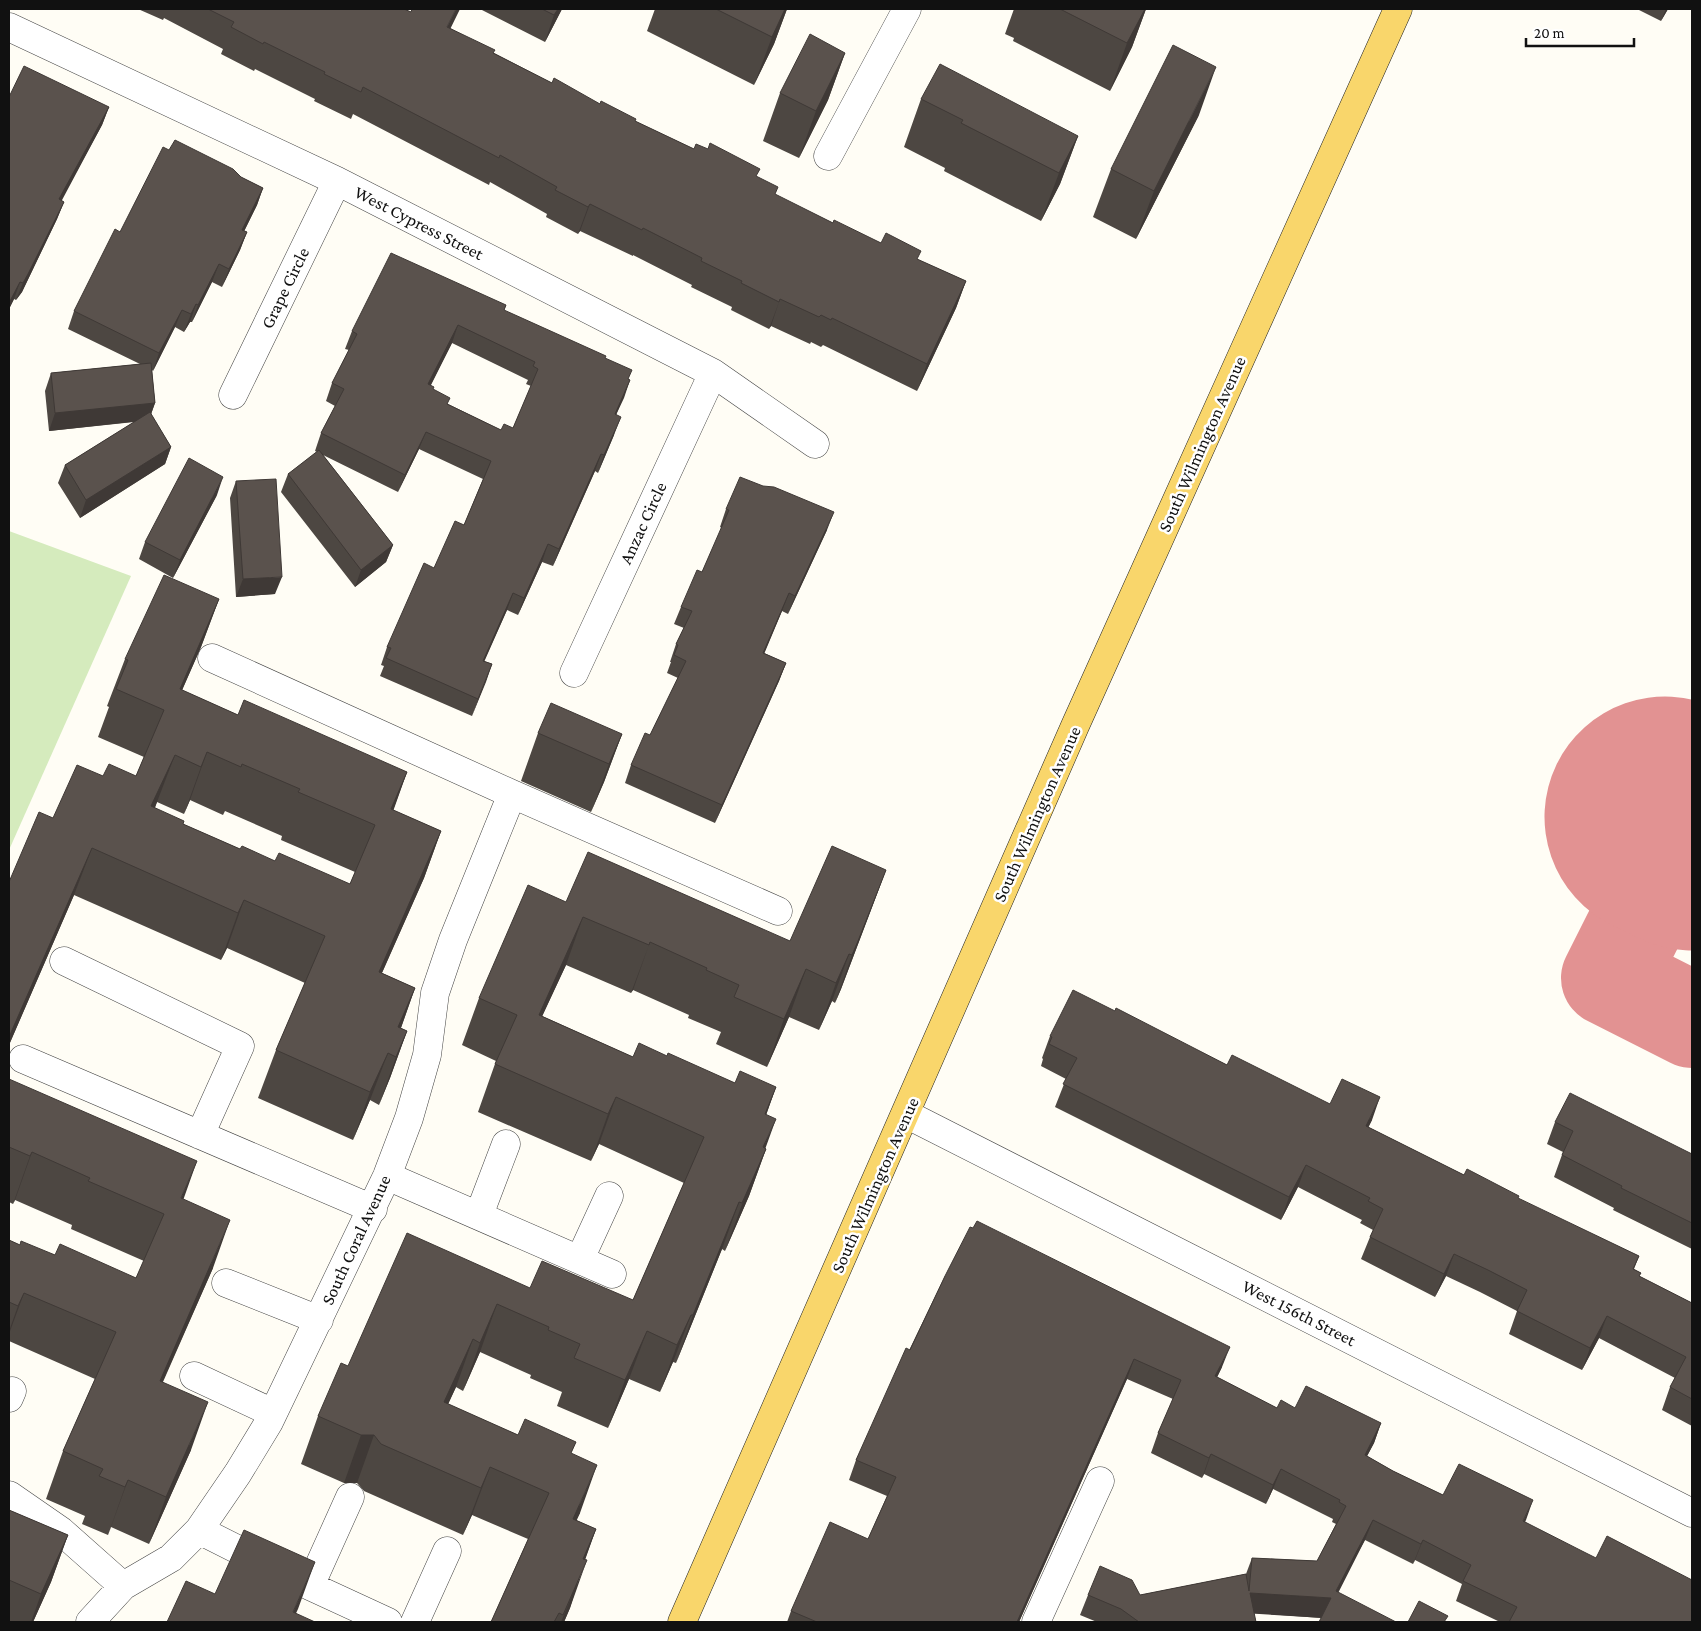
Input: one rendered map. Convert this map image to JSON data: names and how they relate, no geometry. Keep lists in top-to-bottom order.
{
  "streets": {
    "main road": ["South Wilmington Avenue"],
    "street": [
      "West Cypress Street",
      "Grape Circle",
      "Anzac Circle",
      "South Coral Avenue",
      "West 156th Street"
    ]
  },
  "crossings": [
    ["West Cypress Street", "Grape Circle"],
    ["West Cypress Street", "Anzac Circle"],
    ["South Wilmington Avenue", "West 156th Street"]
  ],
  "scale_bar": "20 m"
}
